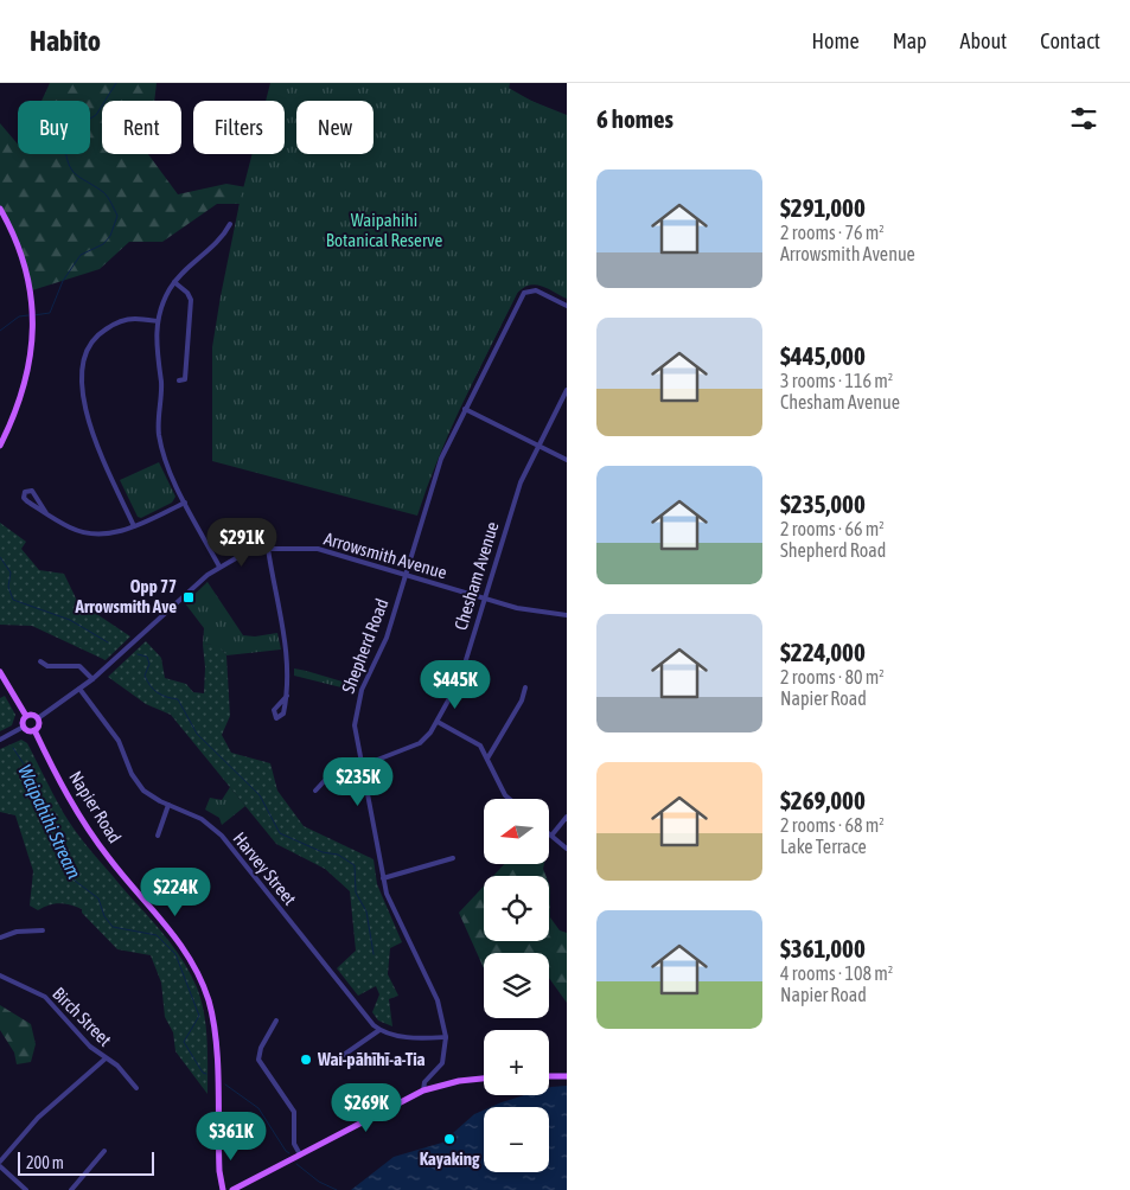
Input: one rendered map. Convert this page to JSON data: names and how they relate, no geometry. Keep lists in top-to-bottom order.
{
  "streets": {
    "main road": ["Napier Road"],
    "street": [
      "Arrowsmith Avenue",
      "Chesham Avenue",
      "Shepherd Road",
      "Harvey Street",
      "Birch Street"
    ]
  },
  "crossings": [
    ["Arrowsmith Avenue", "Chesham Avenue"],
    ["Arrowsmith Avenue", "Shepherd Road"],
    ["Arrowsmith Avenue", "Napier Road"],
    ["Arrowsmith Avenue", "Harvey Street"],
    ["Chesham Avenue", "Shepherd Road"]
  ],
  "water": ["Waipahihi Stream"],
  "parks": ["Waipahihi Botanical Reserve"],
  "places": {
    "transit": ["Opp 77 Arrowsmith Ave"],
    "other": ["Wai-pāhīhī-a-Tia", "Kayaking"]
  },
  "scale_bar": "200 m",
  "north": "left",
  "page": {
    "header": "Habito",
    "nav": [
      "Home",
      "Map",
      "About",
      "Contact"
    ],
    "heading": "6 homes",
    "chip": [
      "Buy",
      "Rent",
      "Filters",
      "New"
    ],
    "list": [
      {
        "name": "$291,000",
        "note": "2 rooms · 76 m² · Arrowsmith Avenue"
      },
      {
        "name": "$445,000",
        "note": "3 rooms · 116 m² · Chesham Avenue"
      },
      {
        "name": "$235,000",
        "note": "2 rooms · 66 m² · Shepherd Road"
      },
      {
        "name": "$224,000",
        "note": "2 rooms · 80 m² · Napier Road"
      },
      {
        "name": "$269,000",
        "note": "2 rooms · 68 m² · Lake Terrace"
      },
      {
        "name": "$361,000",
        "note": "4 rooms · 108 m² · Napier Road"
      }
    ],
    "price": [
      "$291K",
      "$445K",
      "$235K",
      "$224K",
      "$269K",
      "$361K"
    ],
    "map_buttons": ["+", "−"],
    "scale": "200 m"
  }
}
